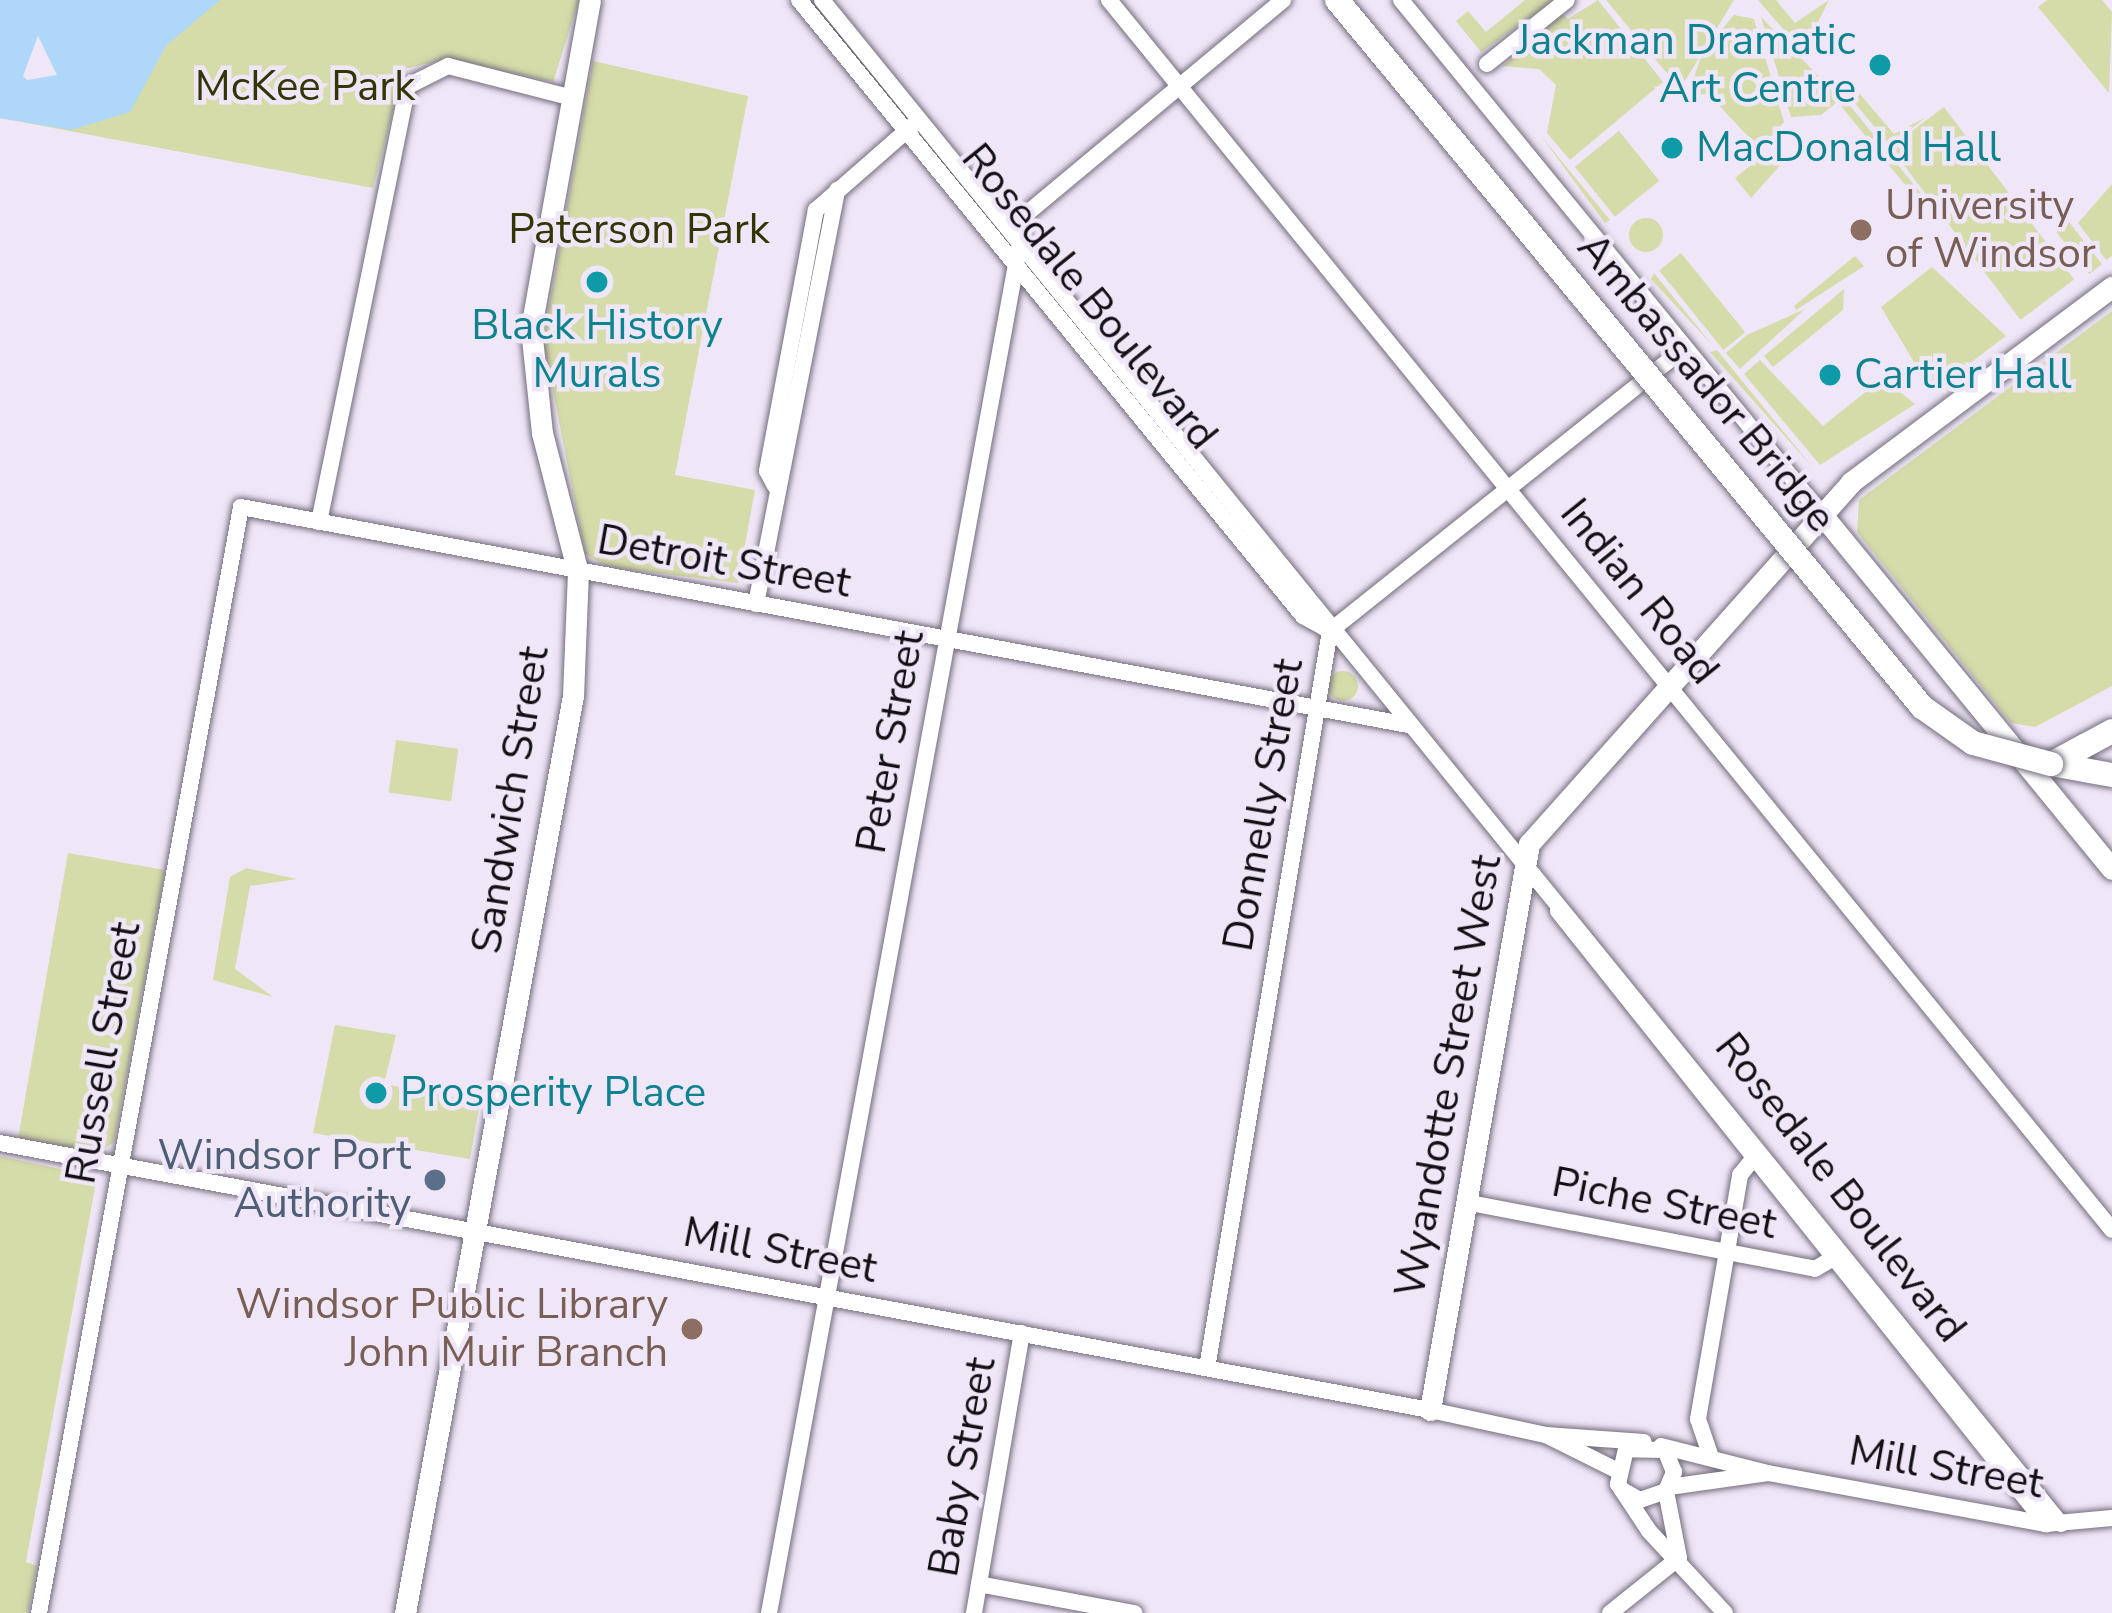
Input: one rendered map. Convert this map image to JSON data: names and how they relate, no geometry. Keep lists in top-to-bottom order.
{
  "streets": {
    "highway": ["Ambassador Bridge"],
    "main road": ["Sandwich Street", "Wyandotte Street West"],
    "street": [
      "Rosedale Boulevard",
      "Detroit Street",
      "Indian Road",
      "Peter Street",
      "Donnelly Street",
      "Russell Street",
      "Piche Street",
      "Mill Street",
      "Baby Street"
    ]
  },
  "crossings": [
    ["Rosedale Boulevard", "Detroit Street"],
    ["Rosedale Boulevard", "Peter Street"],
    ["Rosedale Boulevard", "Donnelly Street"],
    ["Rosedale Boulevard", "Wyandotte Street West"],
    ["Rosedale Boulevard", "Piche Street"],
    ["Rosedale Boulevard", "Mill Street"],
    ["Detroit Street", "Peter Street"],
    ["Detroit Street", "Sandwich Street"],
    ["Detroit Street", "Donnelly Street"],
    ["Detroit Street", "Russell Street"],
    ["Indian Road", "Peter Street"],
    ["Indian Road", "Donnelly Street"],
    ["Indian Road", "Wyandotte Street West"],
    ["Peter Street", "Mill Street"],
    ["Sandwich Street", "Mill Street"],
    ["Donnelly Street", "Mill Street"],
    ["Russell Street", "Mill Street"],
    ["Wyandotte Street West", "Piche Street"],
    ["Wyandotte Street West", "Mill Street"],
    ["Mill Street", "Baby Street"]
  ],
  "parks": ["McKee Park", "Paterson Park"],
  "places": [
    "Jackman Dramatic Art Centre",
    "MacDonald Hall",
    "University of Windsor",
    "Black History Murals",
    "Cartier Hall",
    "Prosperity Place",
    "Windsor Port Authority",
    "Windsor Public Library John Muir Branch"
  ]
}
